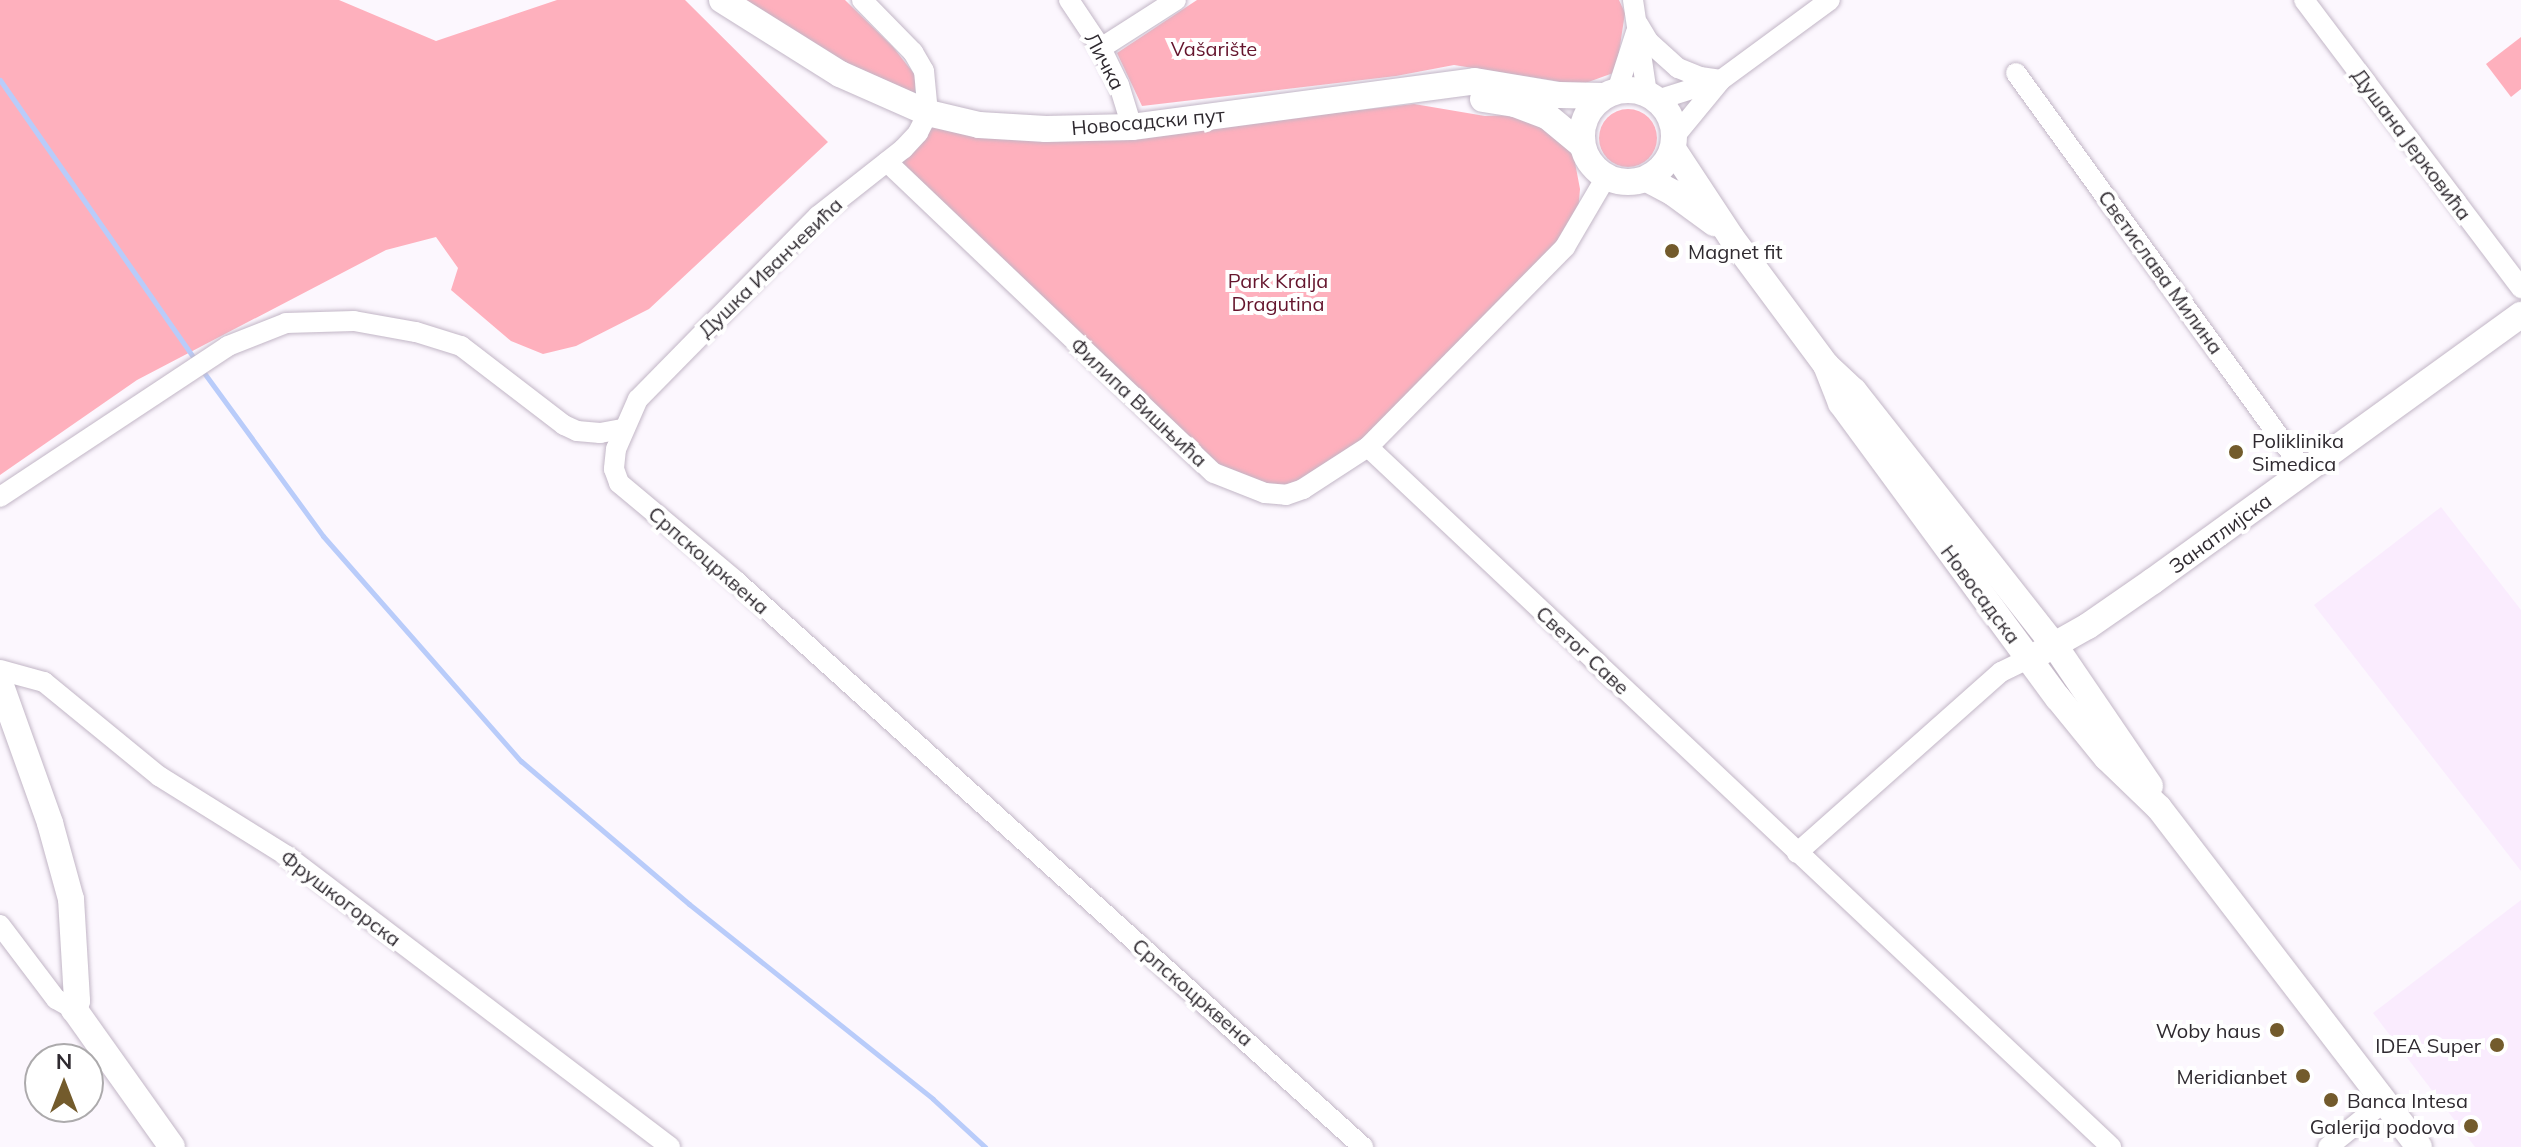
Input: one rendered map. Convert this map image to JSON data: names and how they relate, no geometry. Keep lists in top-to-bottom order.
{
  "streets": {
    "main road": ["Новосадски пут", "Занатлијска", "Новосадска"],
    "street": [
      "Личка",
      "Душана Јерковића",
      "Душка Иванчевића",
      "Светислава Милина",
      "Филипа Вишњића",
      "Српскоцрквена",
      "Светог Саве",
      "Фрушкогорска"
    ]
  },
  "crossings": [
    ["Личка", "Новосадски пут"],
    ["Новосадски пут", "Душка Иванчевића"],
    ["Новосадски пут", "Филипа Вишњића"],
    ["Новосадски пут", "Новосадска"],
    ["Душка Иванчевића", "Филипа Вишњића"],
    ["Душка Иванчевића", "Српскоцрквена"],
    ["Светислава Милина", "Занатлијска"],
    ["Филипа Вишњића", "Новосадска"],
    ["Филипа Вишњића", "Светог Саве"],
    ["Занатлијска", "Новосадска"]
  ],
  "parks": ["Vašarište", "Park Kralja Dragutina"],
  "places": [
    "Magnet fit",
    "Poliklinika Simedica",
    "Woby haus",
    "IDEA Super",
    "Meridianbet",
    "Banca Intesa",
    "Galerija podova"
  ],
  "north": "top"
}
